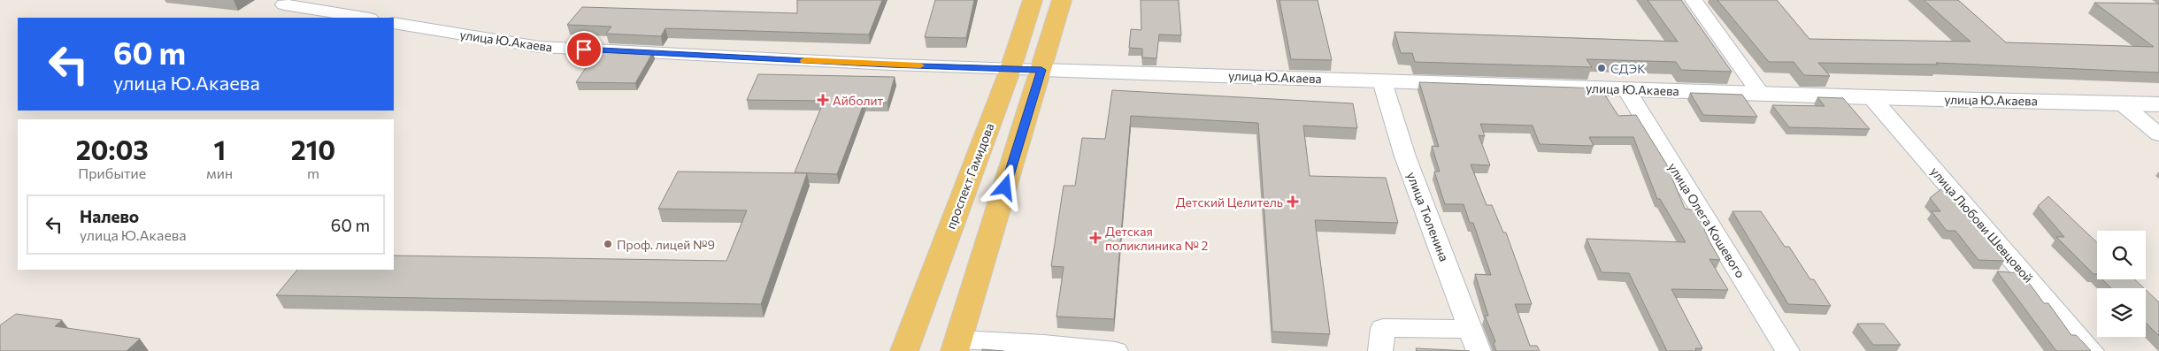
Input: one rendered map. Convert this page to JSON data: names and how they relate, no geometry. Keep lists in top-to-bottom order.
{
  "streets": {
    "main road": ["улица Ю.Акаева", "проспект Гамидова"],
    "street": ["улица Тюленина", "улица Олега Кошевого", "улица Любови Шевцовой"]
  },
  "crossings": [
    ["улица Ю.Акаева", "проспект Гамидова"],
    ["улица Ю.Акаева", "улица Тюленина"],
    ["улица Ю.Акаева", "улица Олега Кошевого"],
    ["улица Ю.Акаева", "улица Любови Шевцовой"]
  ],
  "places": {
    "other": ["СДЭК", "Проф. лицей №9"],
    "health": ["Айболит", "Детский Целитель", "Детская поликлиника № 2"]
  },
  "page": {
    "turn": ["60 m", "улица Ю.Акаева"],
    "eta": [
      "20:03",
      "Прибытие",
      "1",
      "мин",
      "210",
      "m"
    ],
    "list": [
      {
        "name": "Налево",
        "note": "улица Ю.Акаева",
        "value": "60 m"
      }
    ]
  }
}
